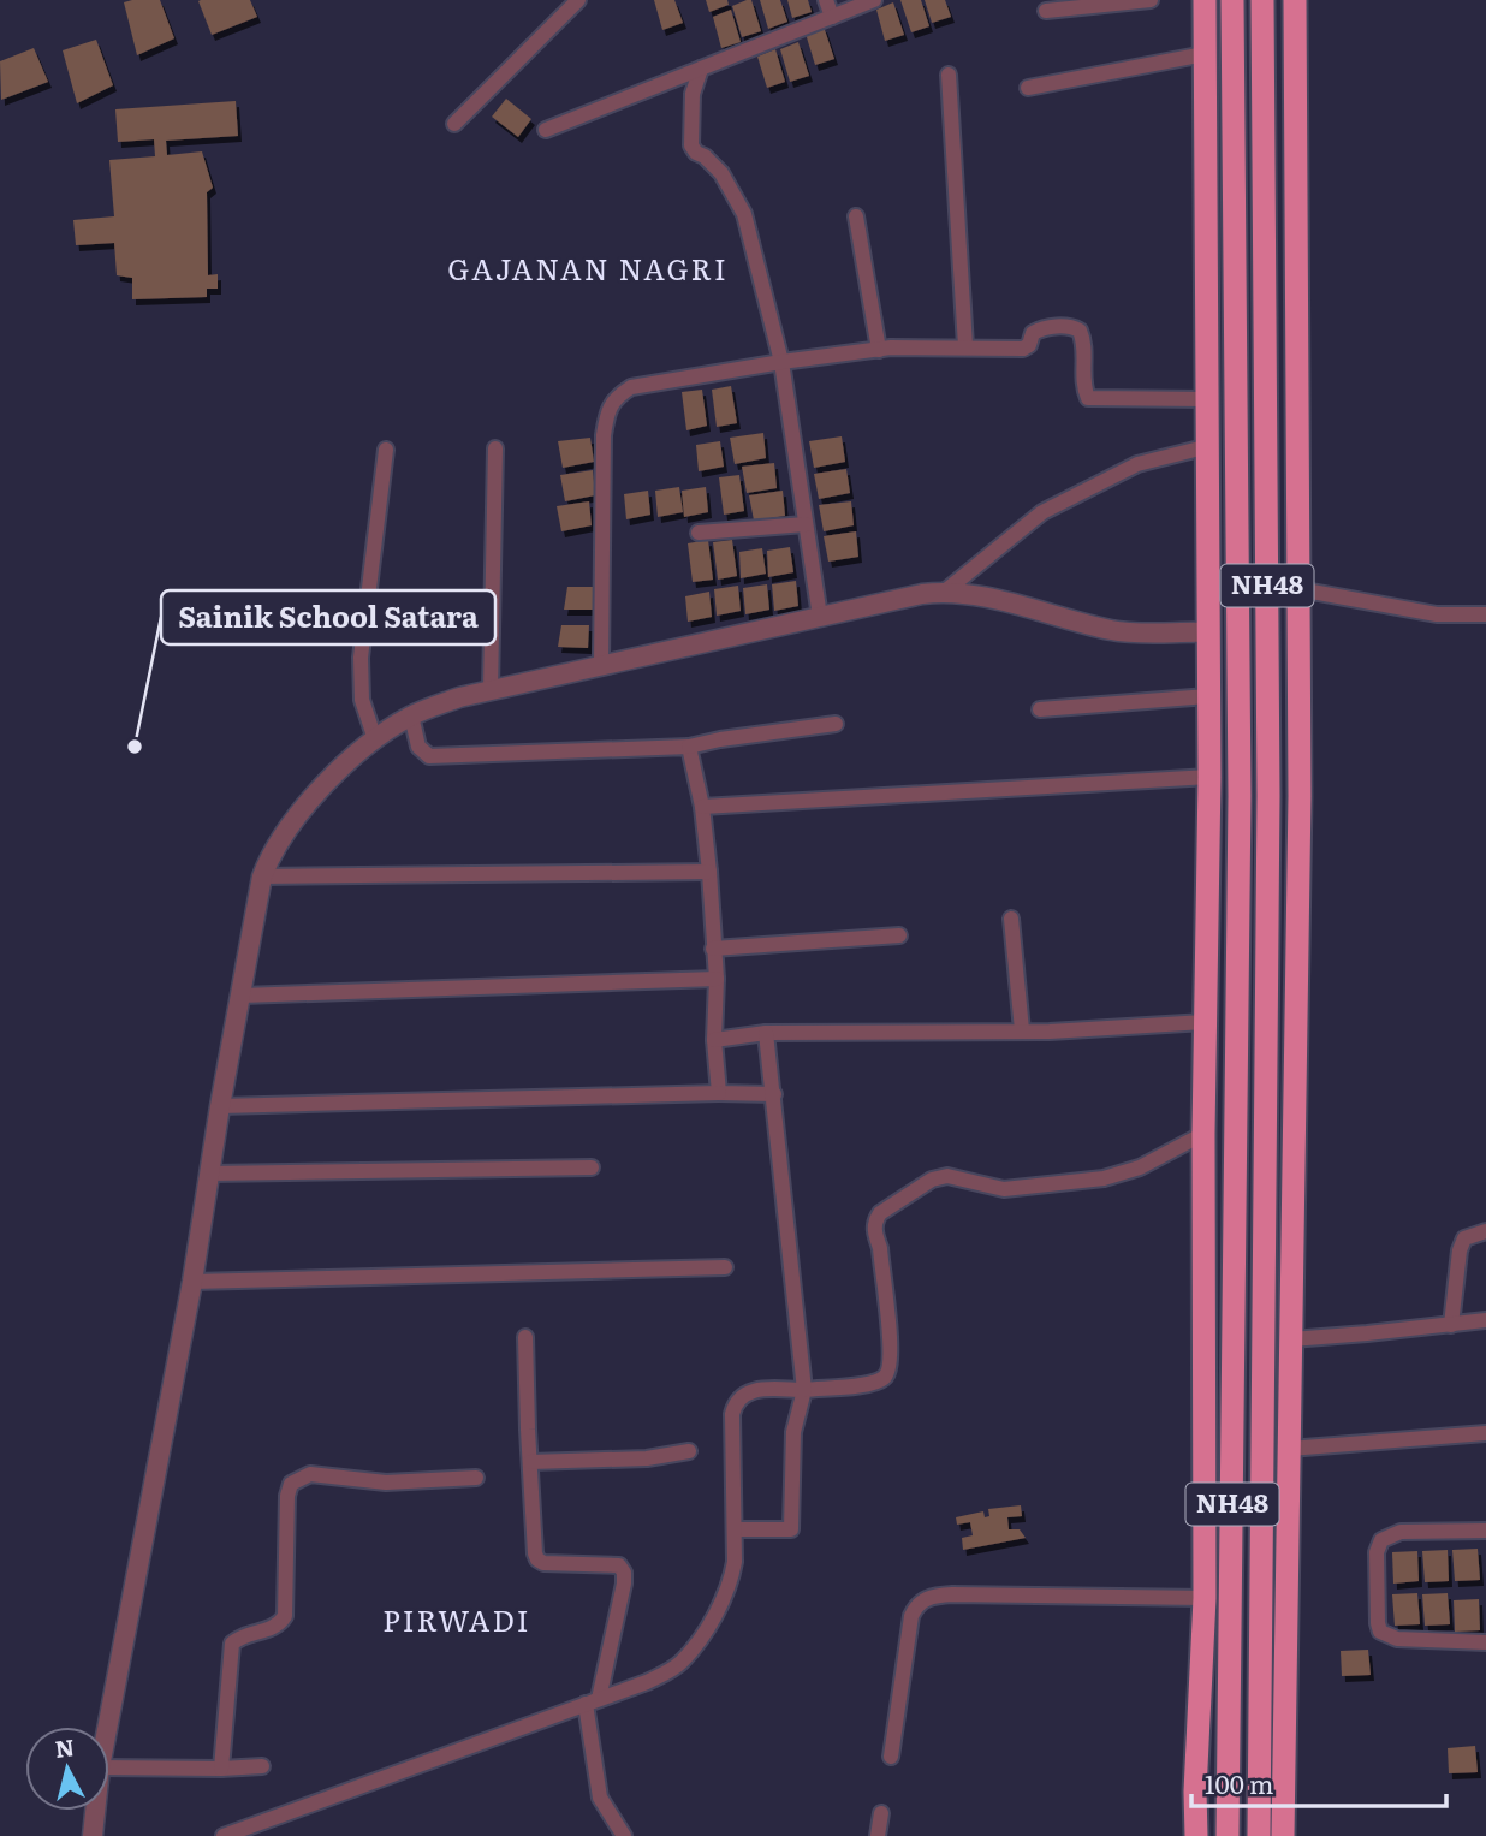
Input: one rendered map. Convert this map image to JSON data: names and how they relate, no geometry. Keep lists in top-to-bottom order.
{
  "streets": {
    "highway": ["NH48"]
  },
  "districts": ["GAJANAN NAGRI", "PIRWADI"],
  "places": ["Sainik School Satara"],
  "scale_bar": "100 m",
  "north": "top"
}
